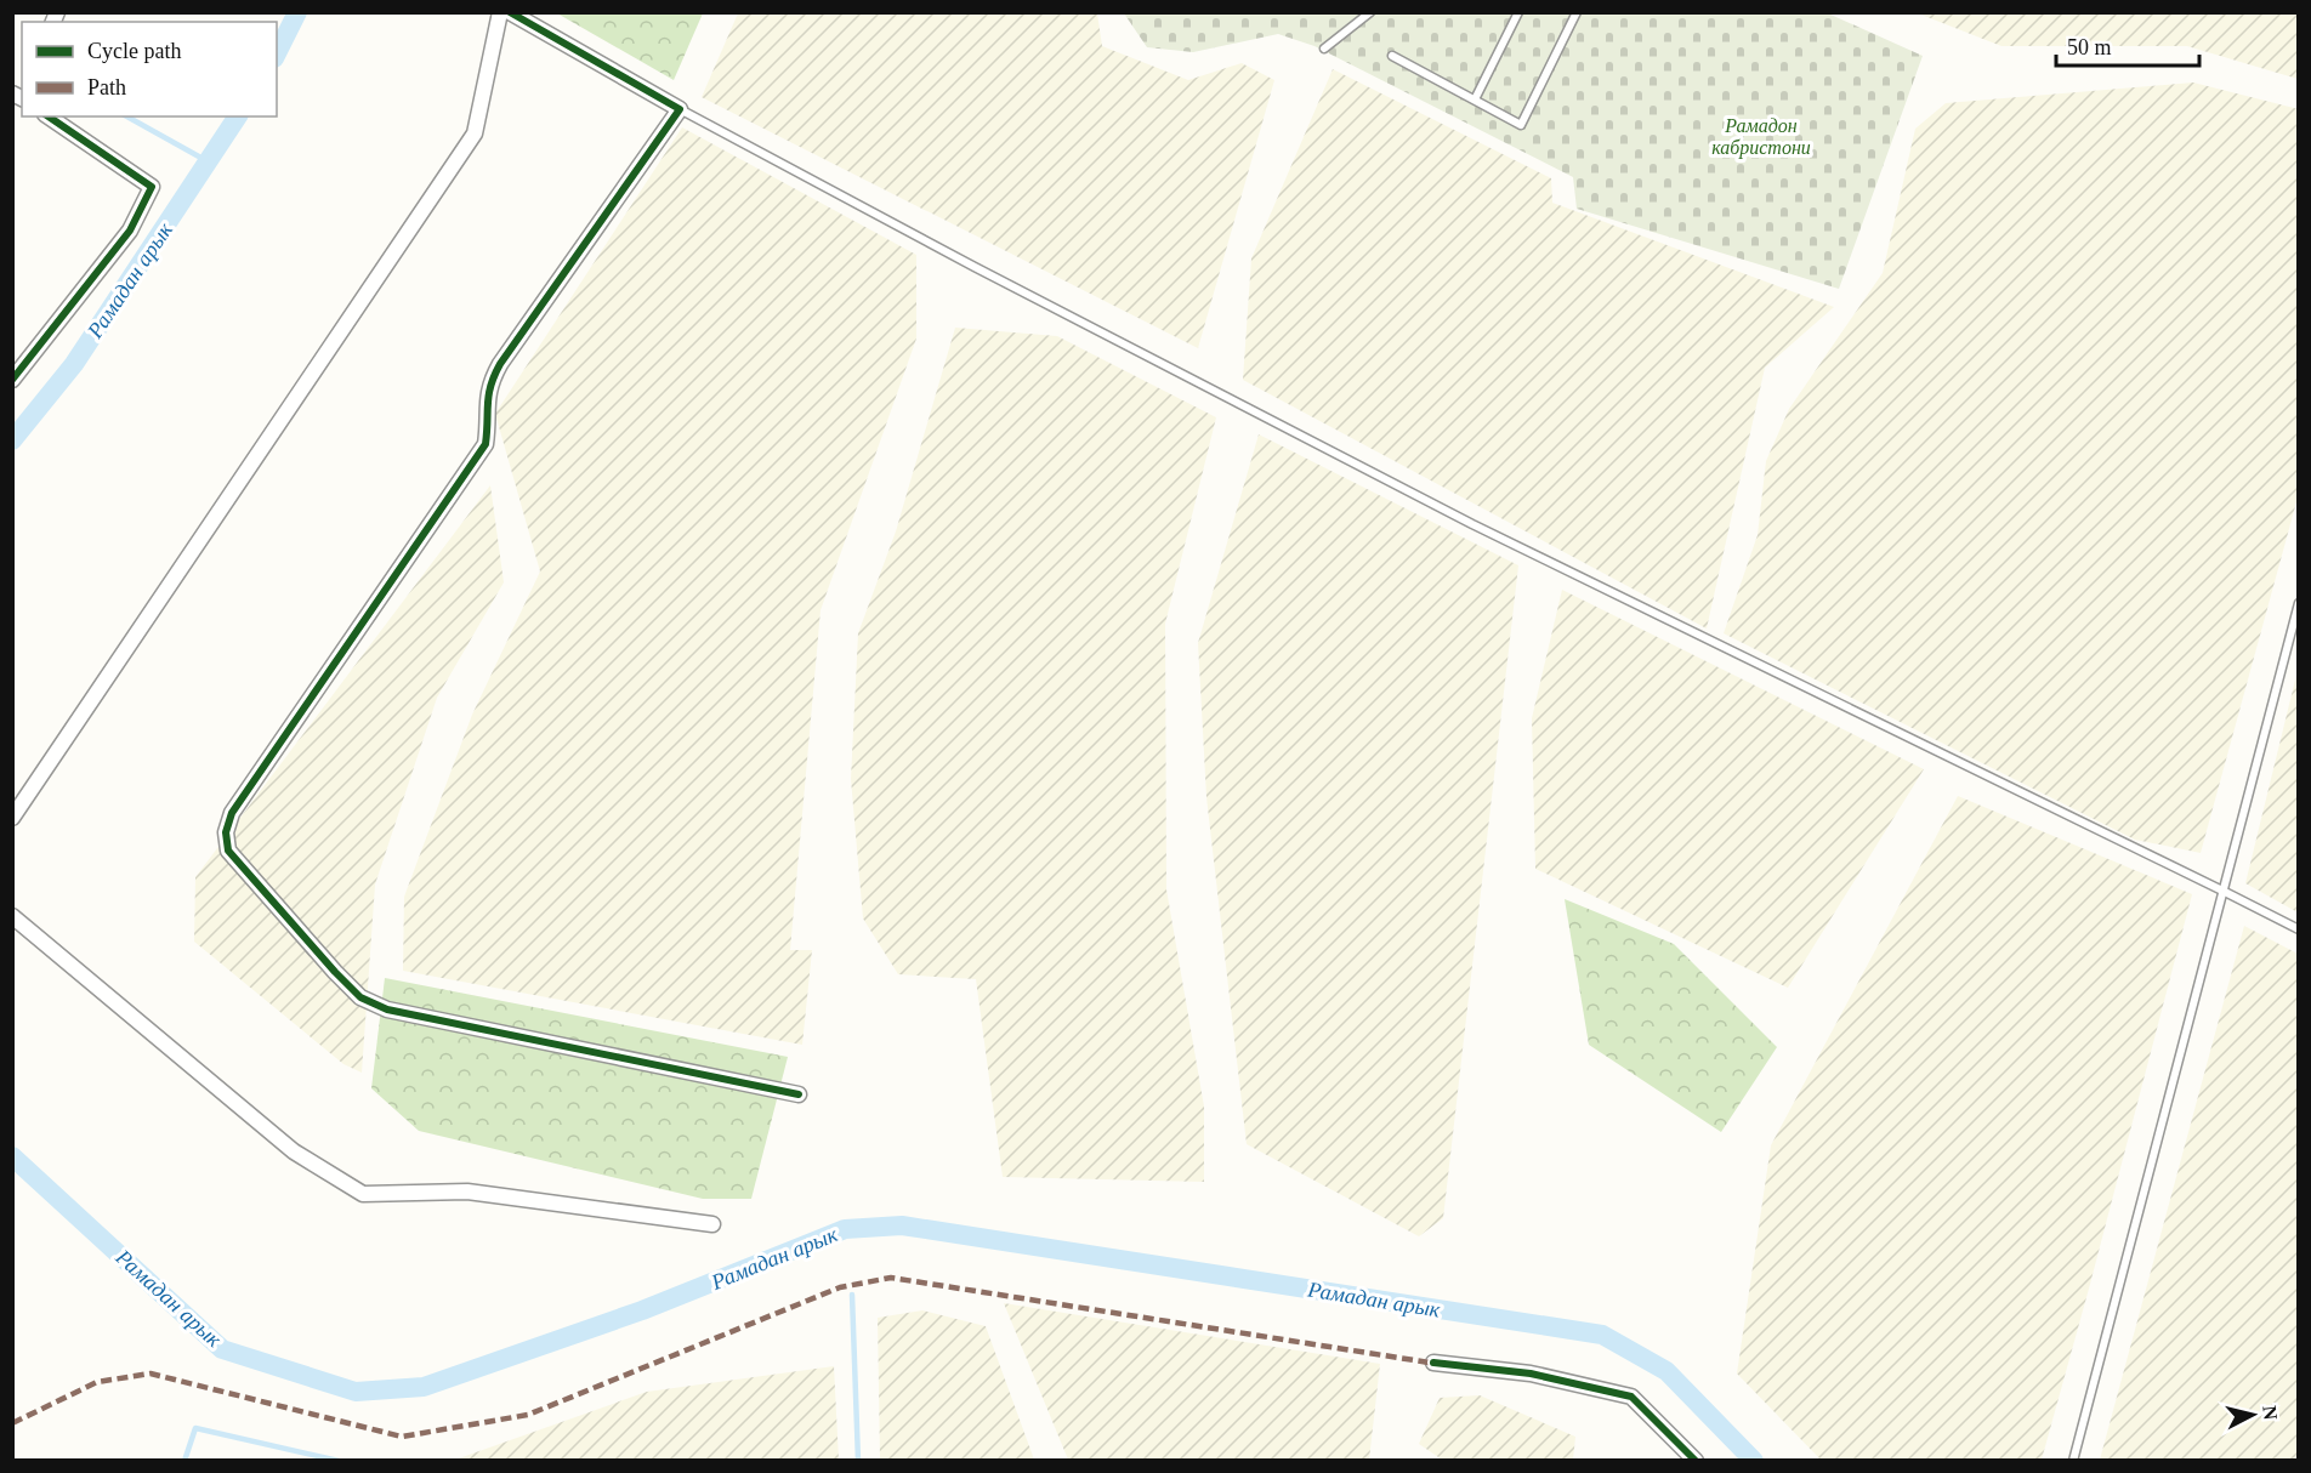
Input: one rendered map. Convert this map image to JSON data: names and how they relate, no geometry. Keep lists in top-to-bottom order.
{
  "water": ["Рамадан арык"],
  "parks": ["Рамадон кабристони"],
  "legend": ["Cycle path", "Path"],
  "scale_bar": "50 m",
  "north": "right"
}
